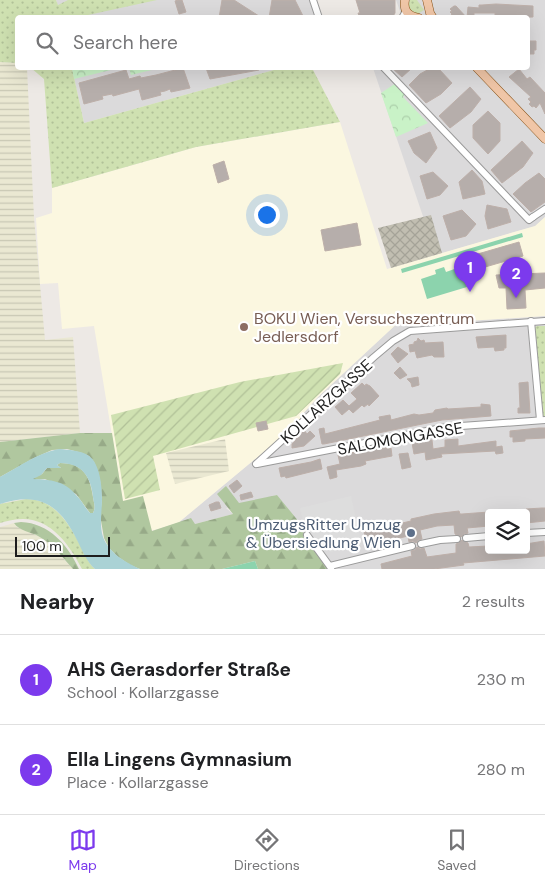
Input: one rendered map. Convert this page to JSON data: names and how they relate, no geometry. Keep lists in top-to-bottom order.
{
  "streets": {
    "street": ["KOLLARZGASSE", "SALOMONGASSE"]
  },
  "crossings": [
    ["KOLLARZGASSE", "SALOMONGASSE"]
  ],
  "places": ["BOKU Wien, Versuchszentrum Jedlersdorf", "UmzugsRitter Umzug & Übersiedlung Wien"],
  "scale_bar": "100 m",
  "page": {
    "search": "Search here",
    "pins": ["1", "2"],
    "scale": "100 m",
    "heading": ["Nearby", "2 results"],
    "list": [
      {
        "mark": "1",
        "name": "AHS Gerasdorfer Straße",
        "note": "School · Kollarzgasse",
        "value": "230 m"
      },
      {
        "mark": "2",
        "name": "Ella Lingens Gymnasium",
        "note": "Place · Kollarzgasse",
        "value": "280 m"
      }
    ],
    "nav": ["Map", "Directions", "Saved"]
  }
}
